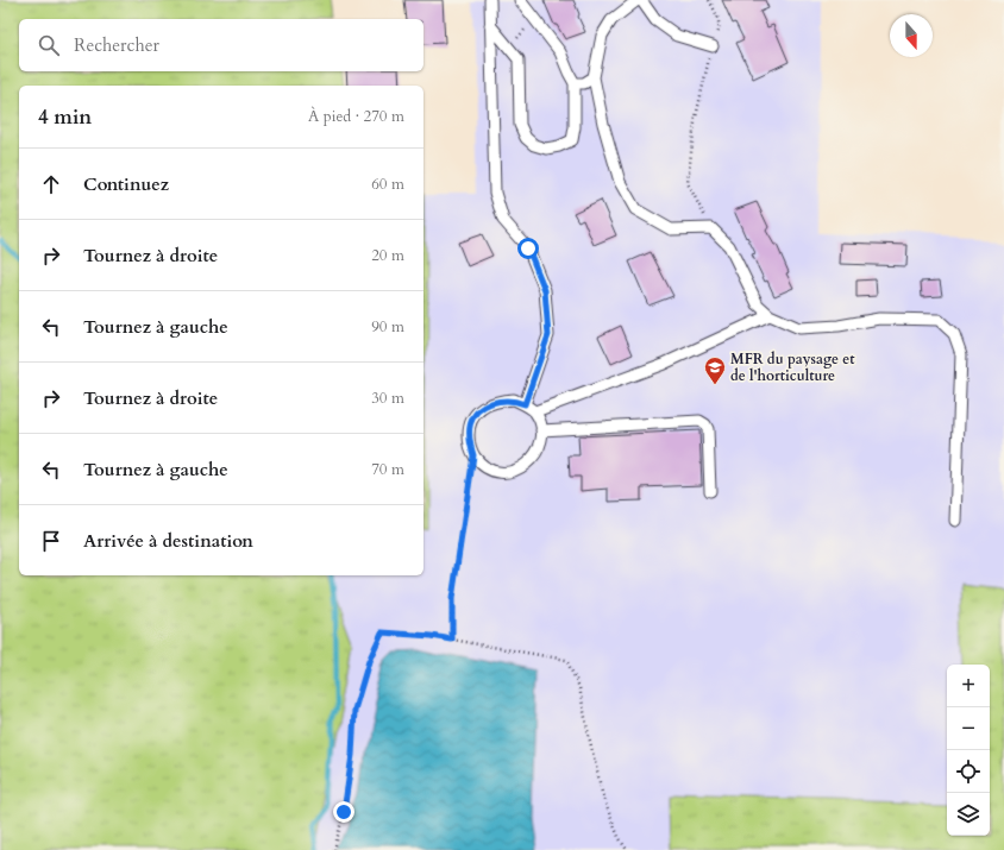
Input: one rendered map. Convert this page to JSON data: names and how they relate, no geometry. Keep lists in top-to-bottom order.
{
  "places": {
    "school or university": ["MFR du paysage et de l'horticulture"]
  },
  "north": "bottom",
  "page": {
    "search": "Rechercher",
    "heading": ["4 min", "À pied · 270 m"],
    "list": [
      ["Continuez", "60 m"],
      ["Tournez à droite", "20 m"],
      ["Tournez à gauche", "90 m"],
      ["Tournez à droite", "30 m"],
      ["Tournez à gauche", "70 m"],
      "Arrivée à destination"
    ],
    "map_buttons": ["+", "−"]
  }
}
